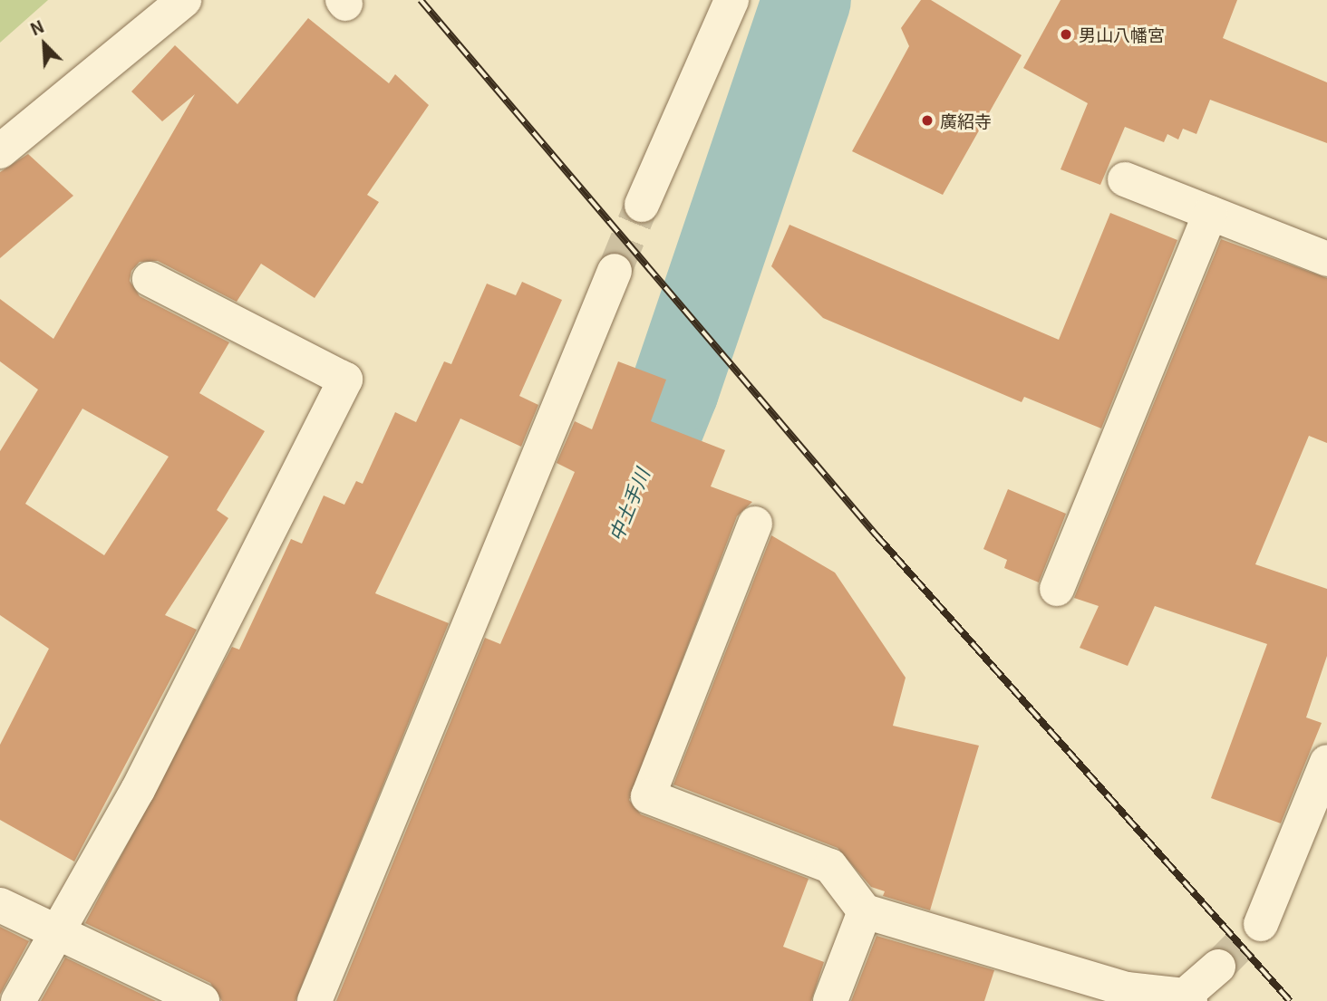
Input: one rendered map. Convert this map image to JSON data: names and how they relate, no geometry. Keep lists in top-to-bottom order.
{
  "water": ["中土手川"],
  "places": ["男山八幡宮", "廣紹寺"],
  "north": "top left"
}
